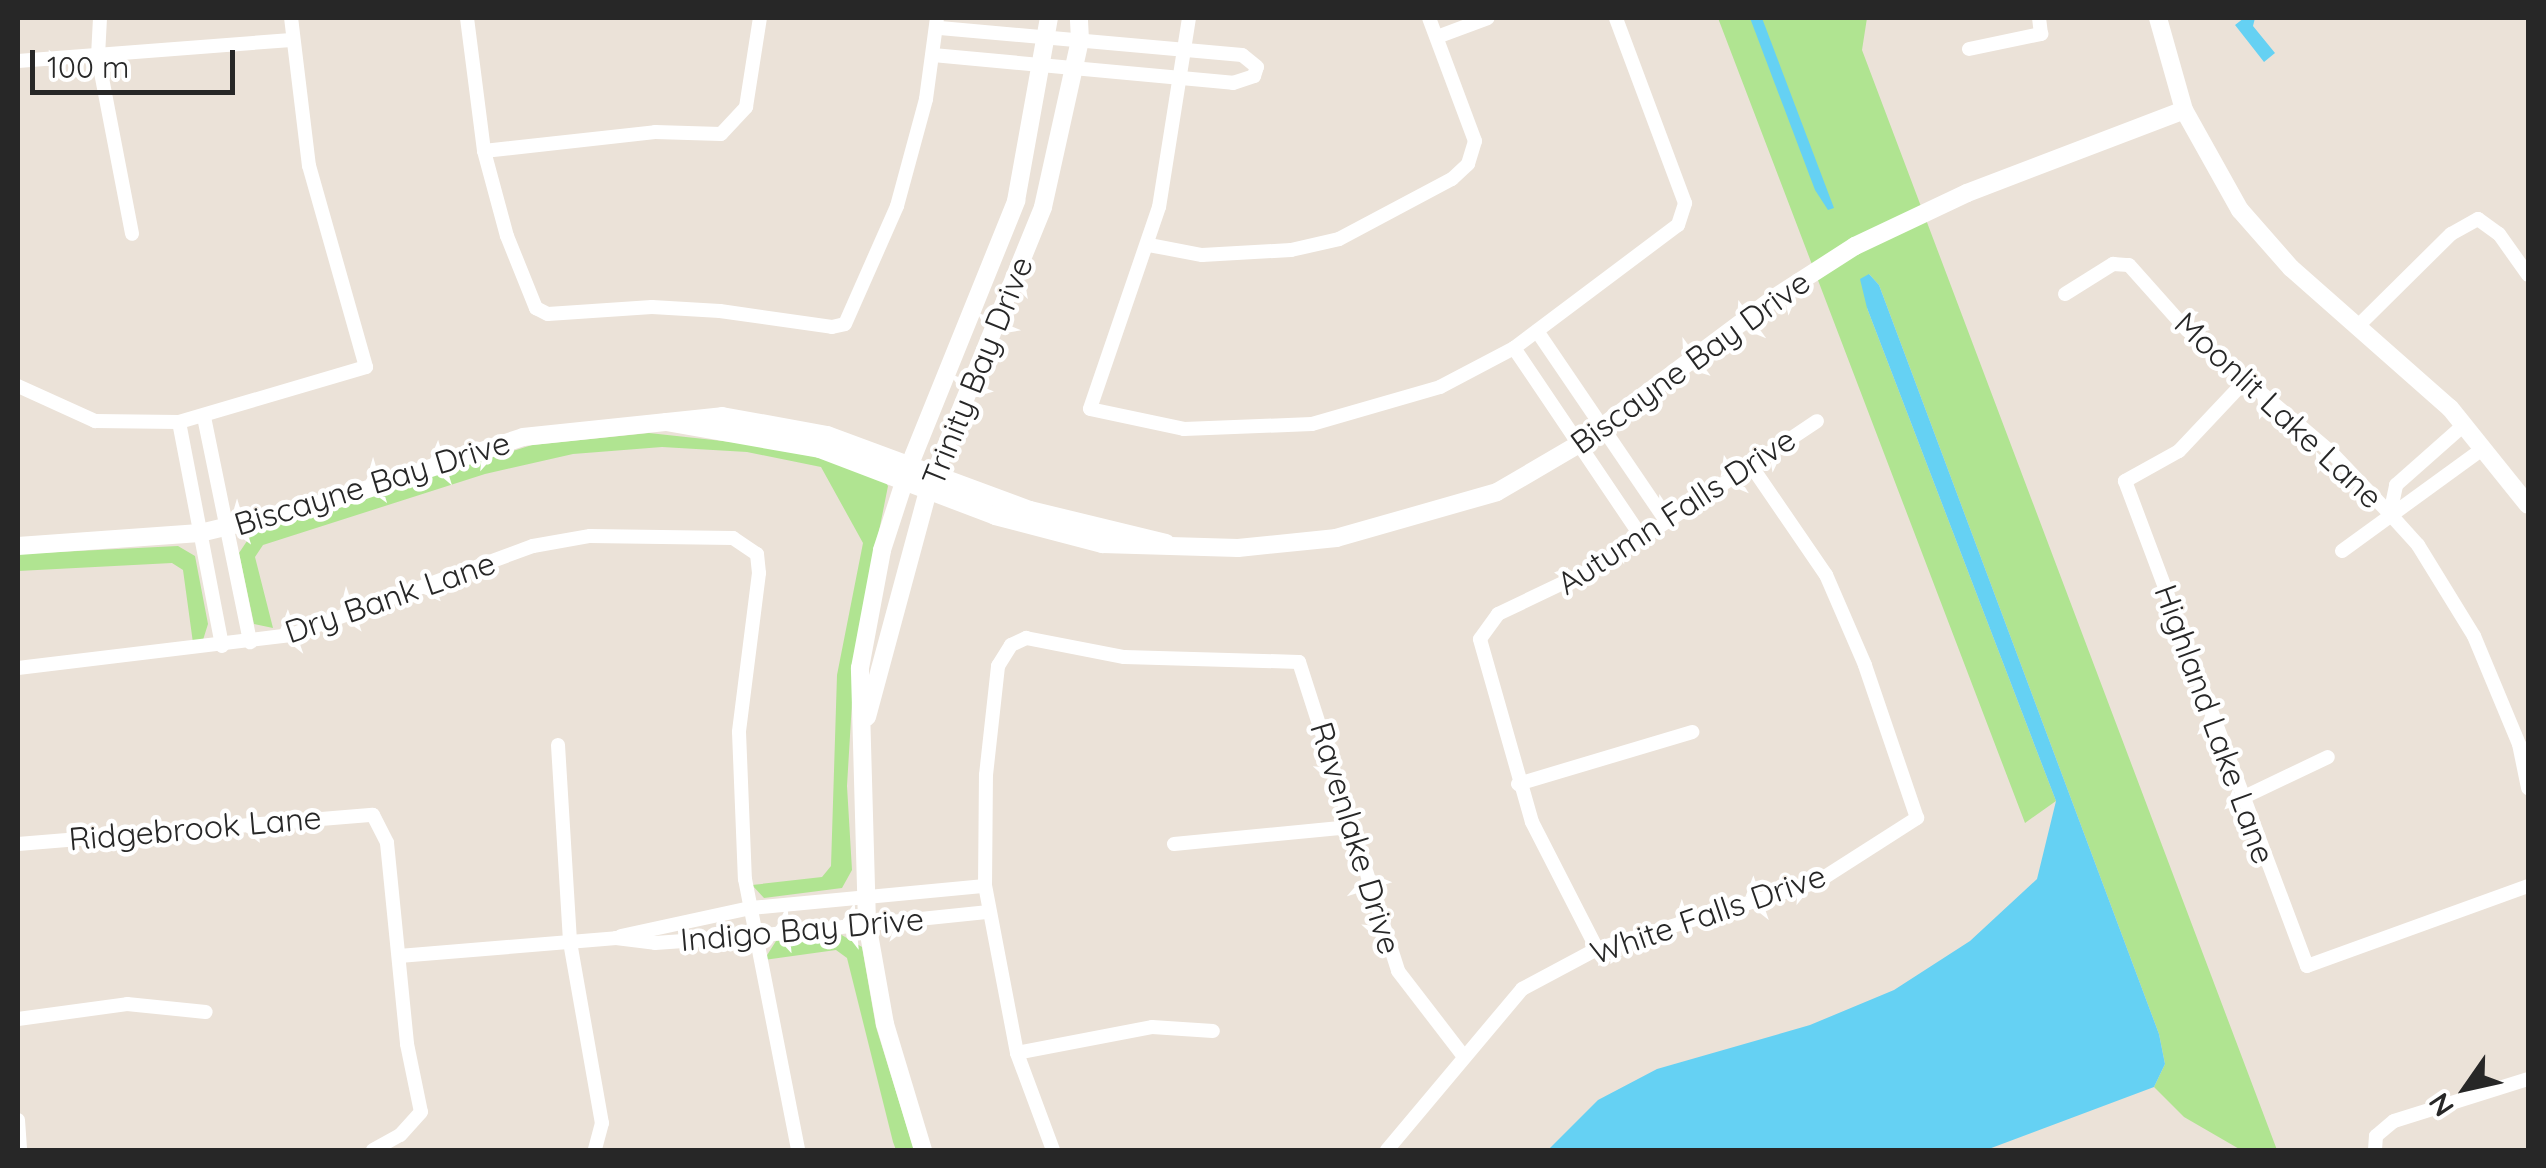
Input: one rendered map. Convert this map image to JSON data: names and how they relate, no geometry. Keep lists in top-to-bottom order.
{
  "streets": {
    "street": [
      "Biscayne Bay Drive",
      "Trinity Bay Drive",
      "Moonlit Lake Lane",
      "Autumn Falls Drive",
      "Dry Bank Lane",
      "Highland Lake Lane",
      "Ridgebrook Lane",
      "Ravenlake Drive",
      "White Falls Drive",
      "Indigo Bay Drive"
    ]
  },
  "crossings": [
    ["Biscayne Bay Drive", "Trinity Bay Drive"],
    ["Trinity Bay Drive", "Indigo Bay Drive"],
    ["Moonlit Lake Lane", "Highland Lake Lane"],
    ["Autumn Falls Drive", "White Falls Drive"],
    ["Dry Bank Lane", "Indigo Bay Drive"],
    ["Ridgebrook Lane", "Indigo Bay Drive"],
    ["Ravenlake Drive", "White Falls Drive"],
    ["Ravenlake Drive", "Indigo Bay Drive"]
  ],
  "scale_bar": "100 m",
  "north": "bottom left"
}
